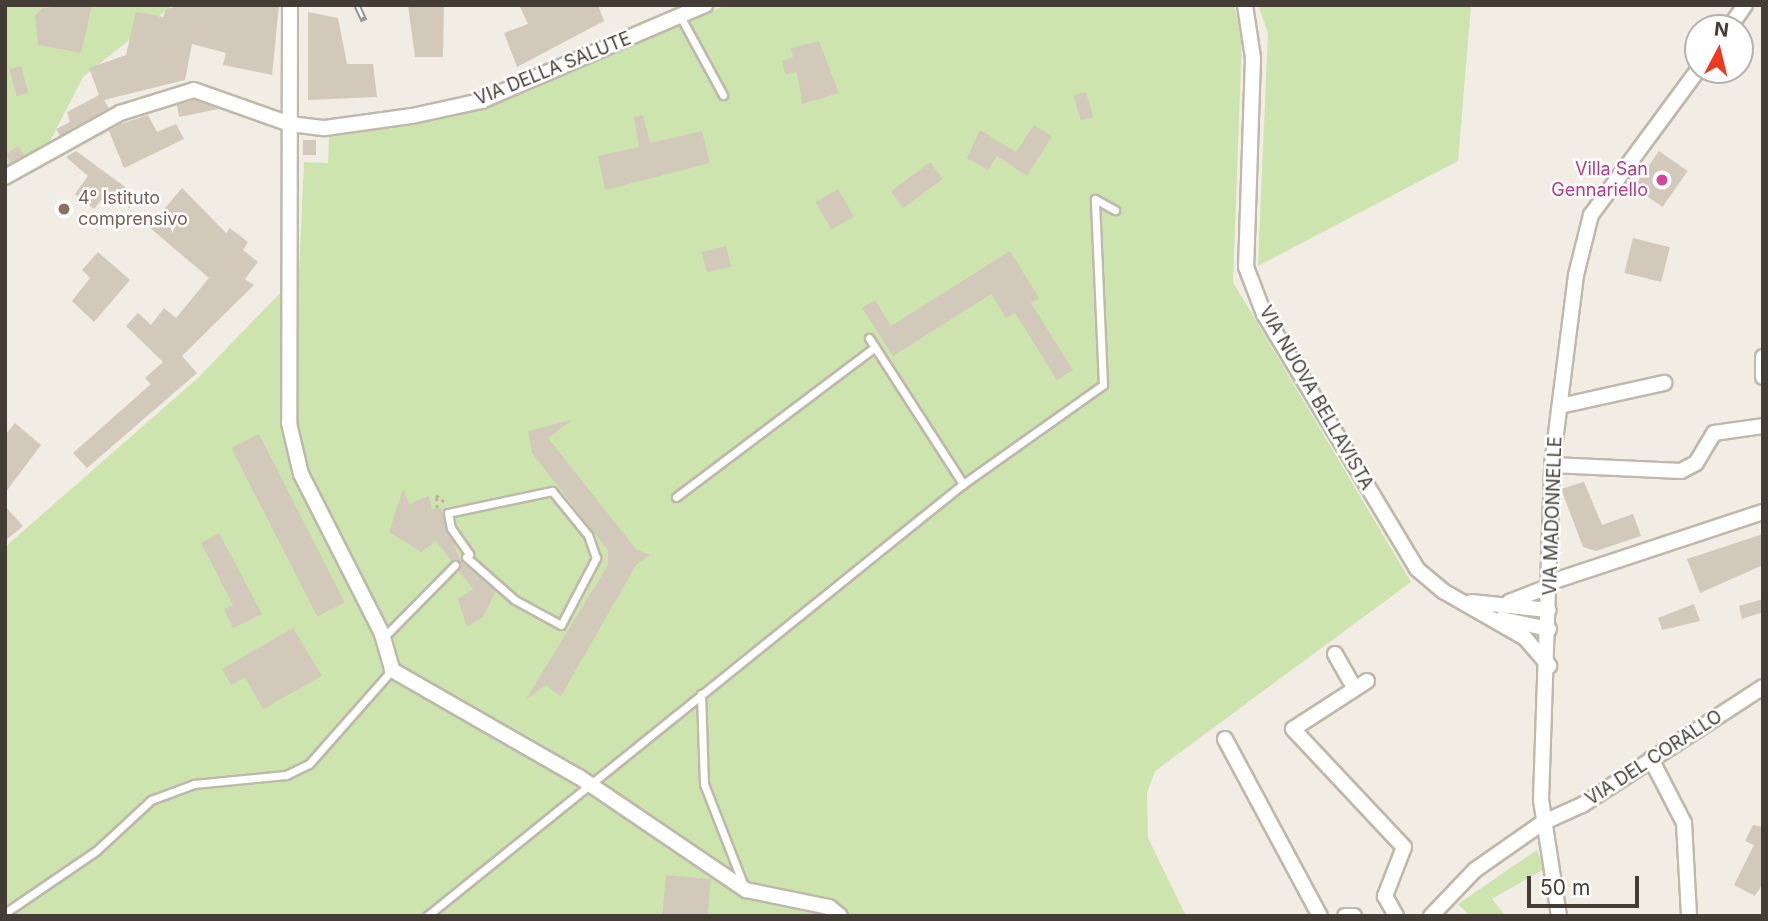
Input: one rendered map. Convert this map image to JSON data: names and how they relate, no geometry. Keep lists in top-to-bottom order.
{
  "streets": {
    "street": [
      "VIA DELLA SALUTE",
      "VIA NUOVA BELLAVISTA",
      "VIA MADONNELLE",
      "VIA DEL CORALLO"
    ]
  },
  "crossings": [
    ["VIA MADONNELLE", "VIA DEL CORALLO"]
  ],
  "places": ["Villa San Gennariello", "4° Istituto comprensivo"],
  "scale_bar": "50 m",
  "north": "top"
}
